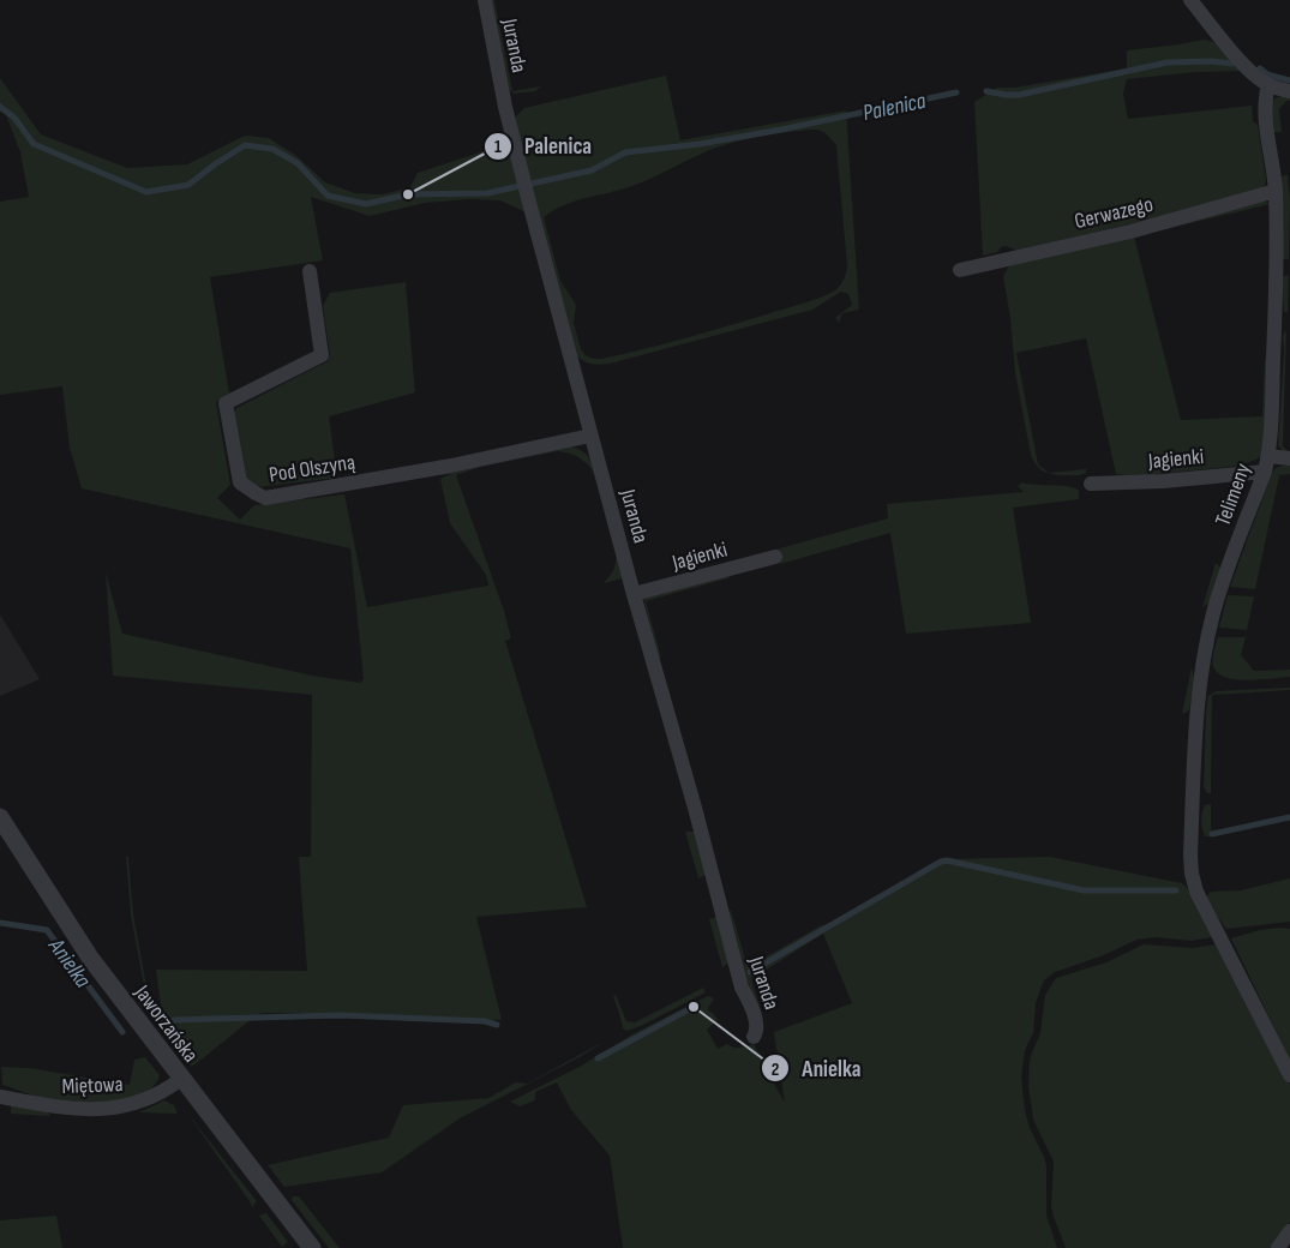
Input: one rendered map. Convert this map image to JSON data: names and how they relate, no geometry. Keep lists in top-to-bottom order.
{
  "streets": {
    "street": [
      "Juranda",
      "Gerwazego",
      "Jagienki",
      "Pod Olszyną",
      "Telimeny",
      "Jaworzańska",
      "Miętowa"
    ]
  },
  "crossings": [
    ["Juranda", "Jagienki"],
    ["Juranda", "Pod Olszyną"],
    ["Gerwazego", "Telimeny"],
    ["Jagienki", "Telimeny"],
    ["Jaworzańska", "Miętowa"]
  ],
  "water": ["Palenica", "Anielka"],
  "places": ["Palenica", "Anielka"]
}
